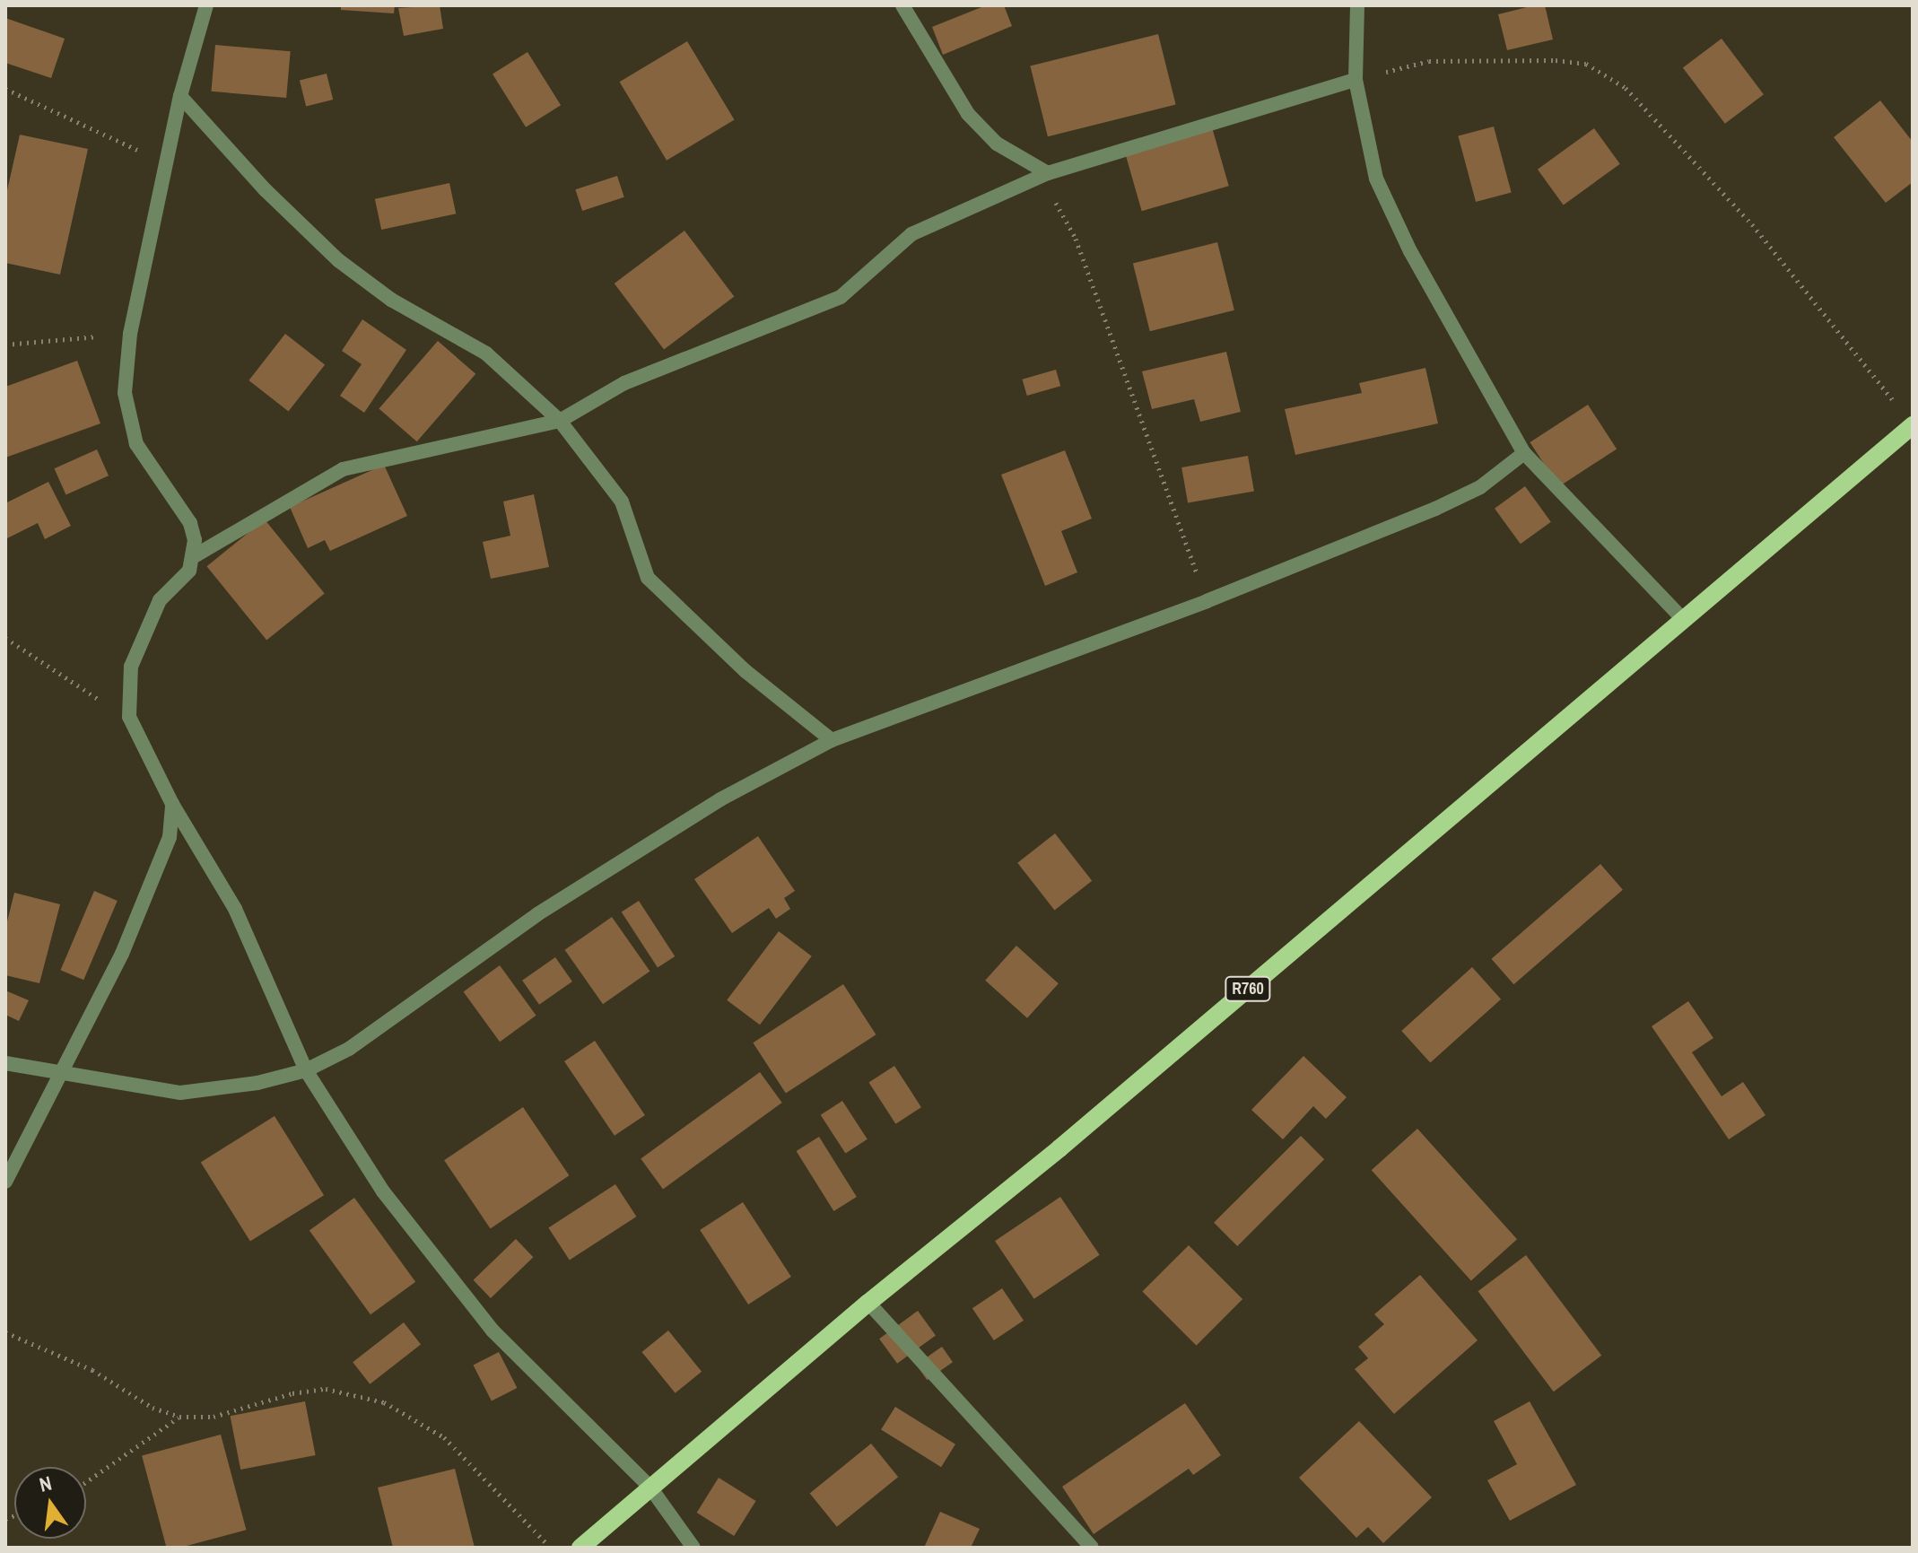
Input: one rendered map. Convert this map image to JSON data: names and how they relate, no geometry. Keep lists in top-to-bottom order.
{
  "streets": {
    "main road": ["R760"]
  },
  "north": "top"
}
